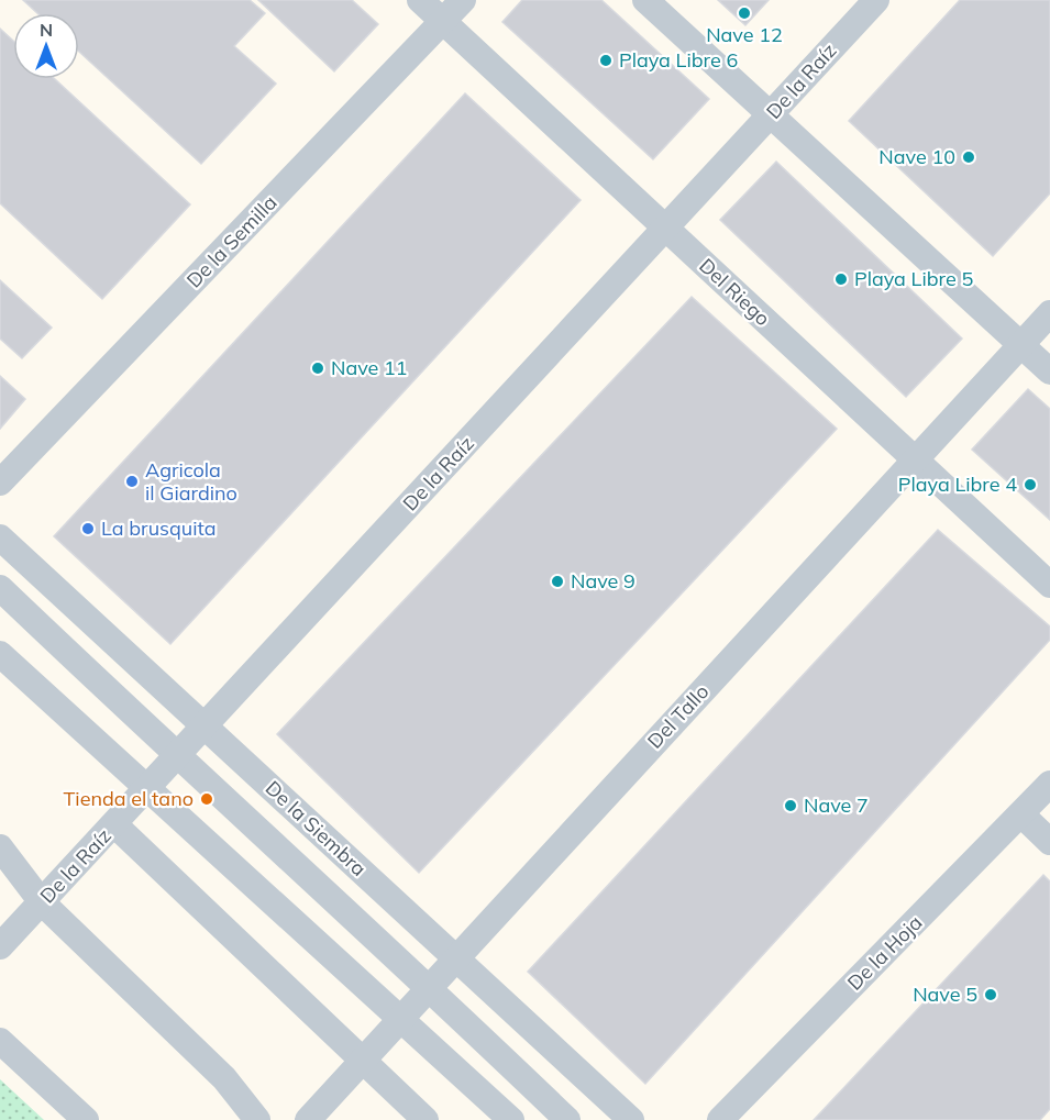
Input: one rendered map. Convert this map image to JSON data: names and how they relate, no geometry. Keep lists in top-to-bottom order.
{
  "streets": {
    "lane": [
      "De la Raíz",
      "De la Semilla",
      "Del Riego",
      "Del Tallo",
      "De la Siembra",
      "De la Hoja"
    ]
  },
  "crossings": [
    ["De la Raíz", "Del Riego"],
    ["De la Raíz", "De la Siembra"],
    ["De la Semilla", "Del Riego"],
    ["Del Riego", "Del Tallo"],
    ["Del Tallo", "De la Siembra"]
  ],
  "places": [
    "Nave 12",
    "Playa Libre 6",
    "Nave 10",
    "Playa Libre 5",
    "Nave 11",
    "Agricola il Giardino",
    "Playa Libre 4",
    "La brusquita",
    "Nave 9",
    "Tienda el tano",
    "Nave 7",
    "Nave 5"
  ],
  "north": "top"
}
